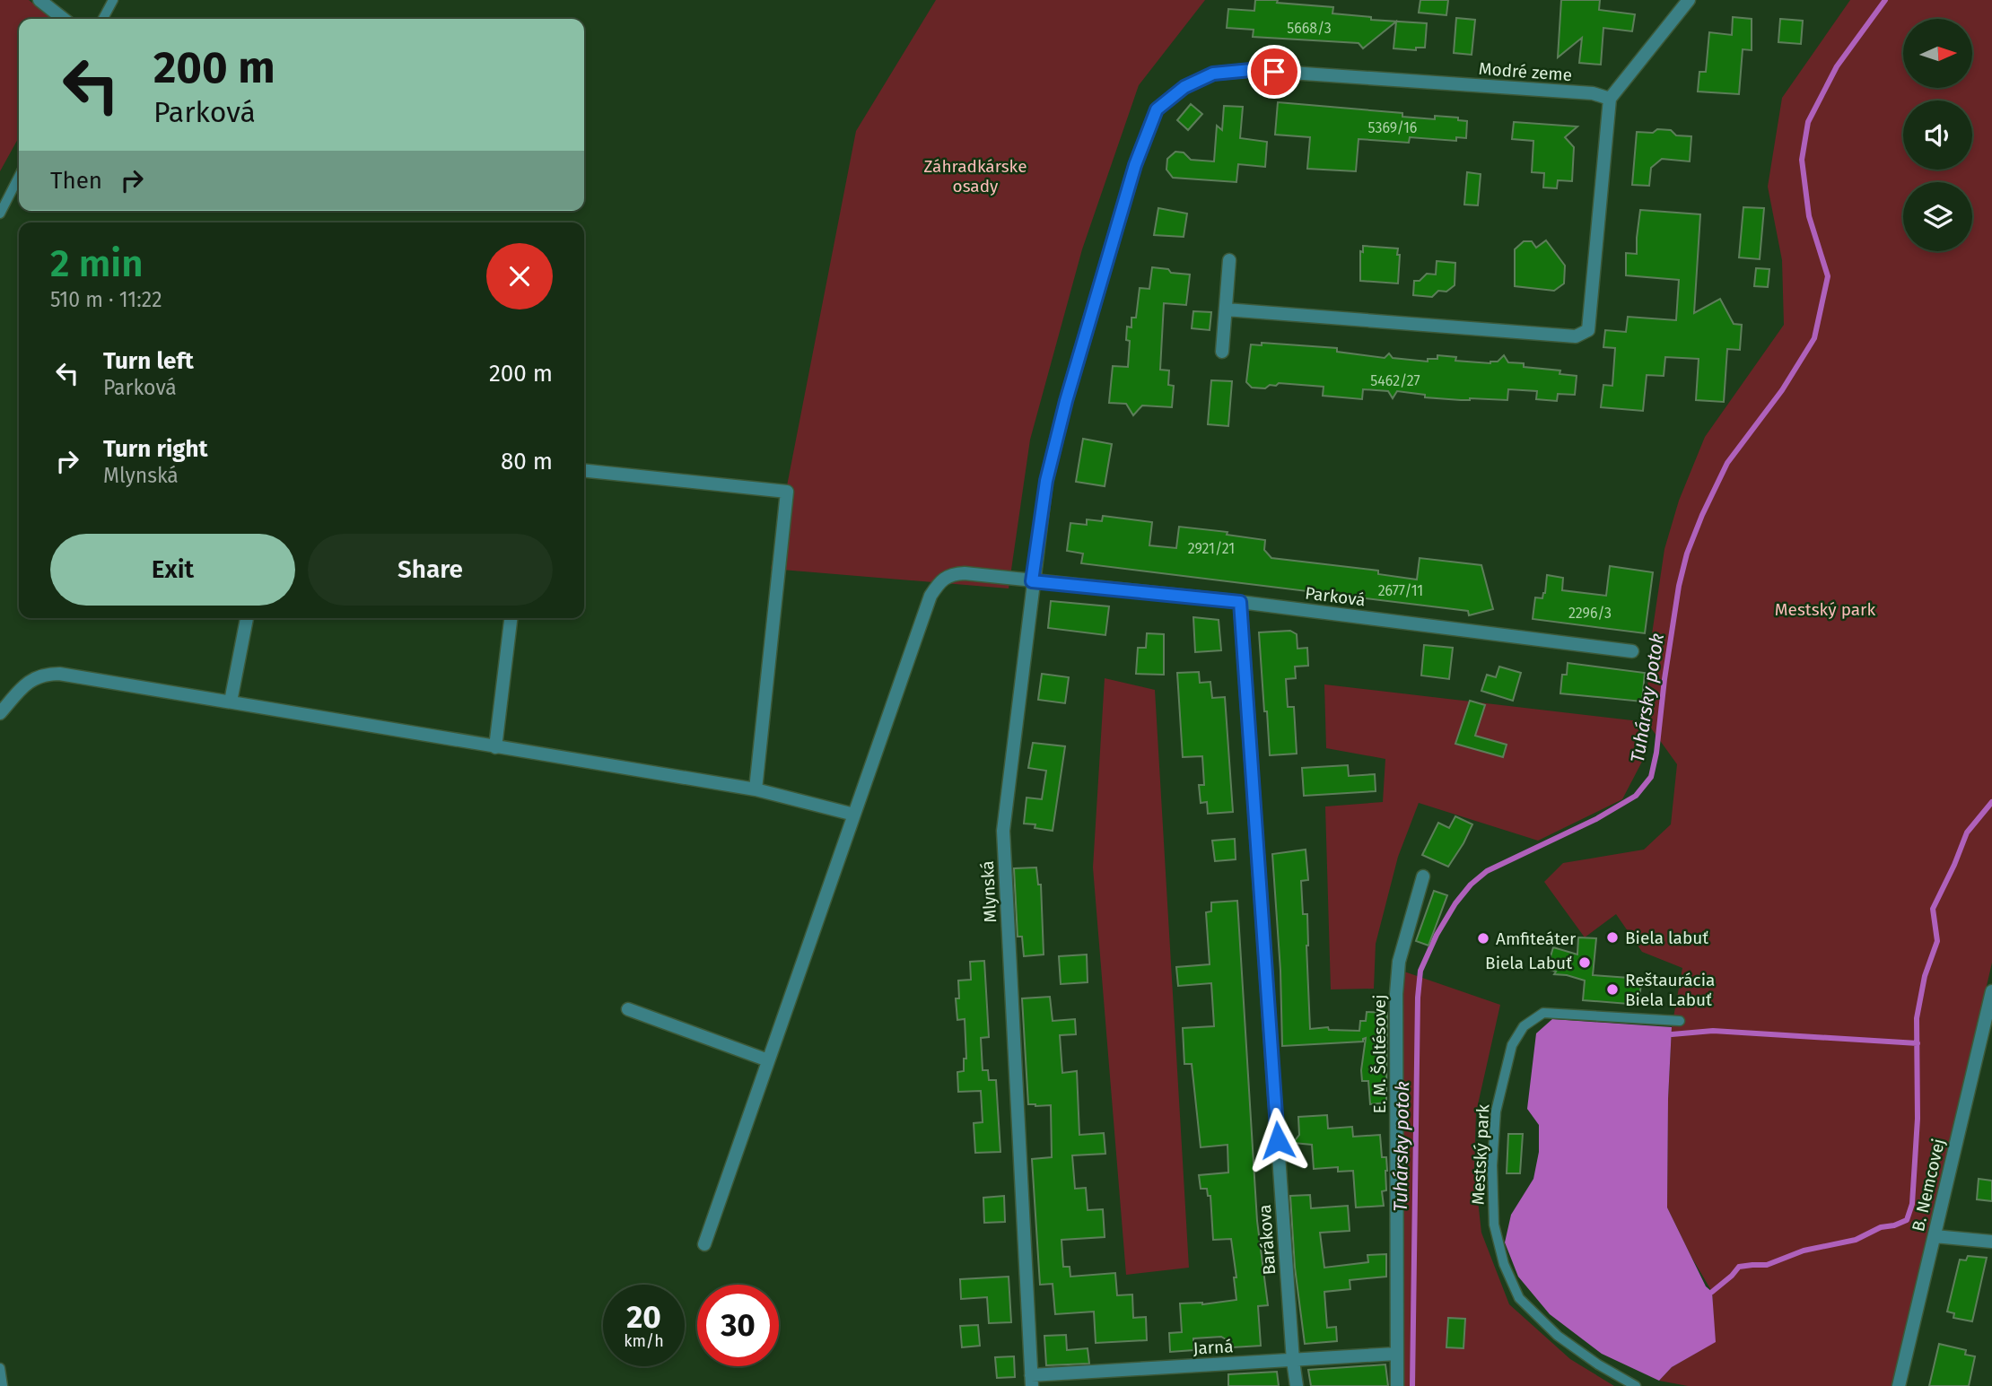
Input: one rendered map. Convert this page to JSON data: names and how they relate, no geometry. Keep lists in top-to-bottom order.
{
  "streets": {
    "street": [
      "Modré zeme",
      "Parková",
      "Mlynská",
      "E. M. Šoltésovej",
      "B. Nemcovej",
      "Barákova",
      "Jarná"
    ],
    "lane": ["Mestský park"]
  },
  "crossings": [
    ["Modré zeme", "Mlynská"],
    ["Parková", "Mlynská"],
    ["Parková", "Barákova"],
    ["Mlynská", "Jarná"],
    ["E. M. Šoltésovej", "Jarná"],
    ["Barákova", "Jarná"]
  ],
  "water": ["Tuhársky potok"],
  "parks": ["Záhradkárske osady", "Mestský park"],
  "places": [
    "Biela labuť",
    "Amfiteáter",
    "Biela Labuť",
    "Reštaurácia Biela Labuť"
  ],
  "house_numbers": [
    "5668/3",
    "5369/16",
    "5462/27",
    "2921/21",
    "2677/11",
    "2296/3"
  ],
  "north": "right",
  "page": {
    "turn": ["200 m", "Parková"],
    "then": "Then",
    "heading": ["2 min", "510 m · 11:22"],
    "list": [
      {
        "name": "Turn left",
        "note": "Parková",
        "value": "200 m"
      },
      {
        "name": "Turn right",
        "note": "Mlynská",
        "value": "80 m"
      }
    ],
    "buttons": ["Exit", "Share"],
    "speed": "20 km/h",
    "limit": "30"
  }
}
